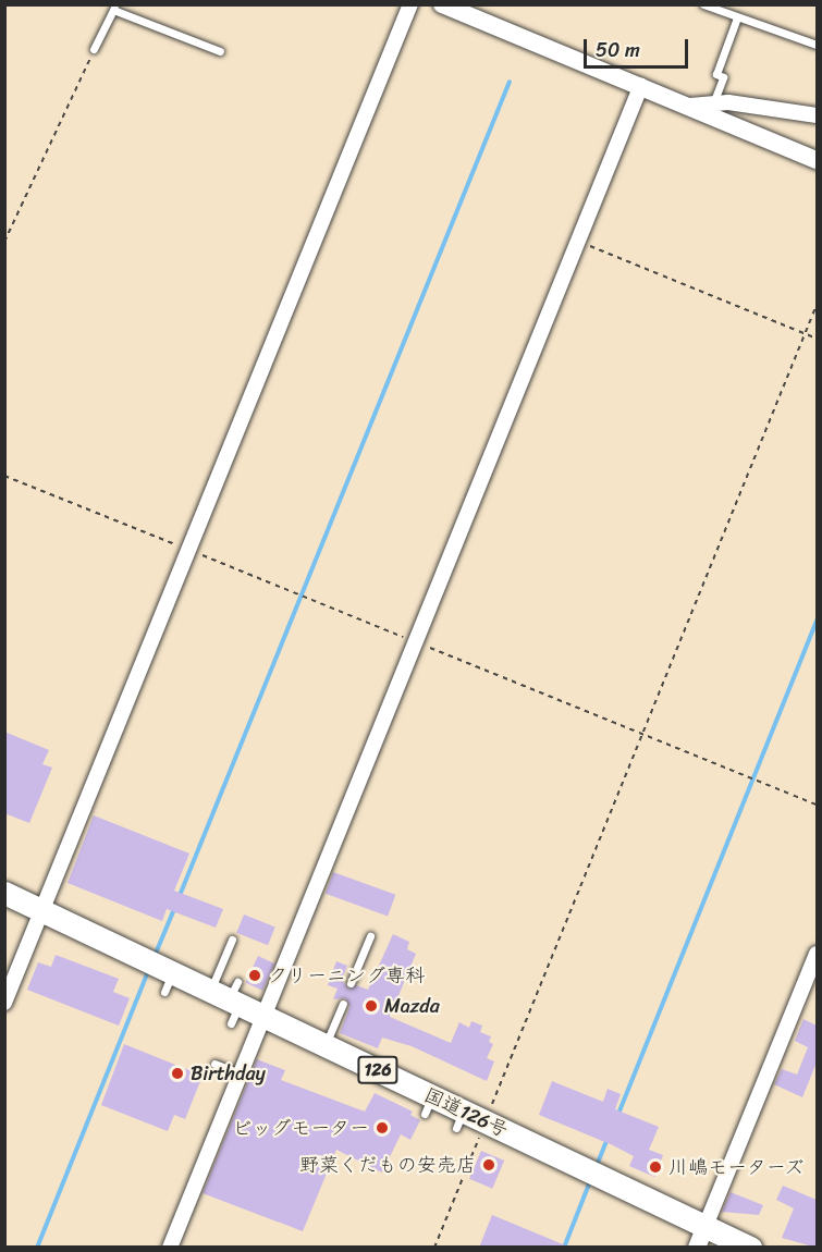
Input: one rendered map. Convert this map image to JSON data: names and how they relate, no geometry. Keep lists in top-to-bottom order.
{
  "streets": {
    "highway": ["126", "国道126号"]
  },
  "places": [
    "クリーニング専科",
    "Mazda",
    "Birthday",
    "ビッグモーター",
    "野菜くだもの安売店",
    "川嶋モーターズ"
  ],
  "scale_bar": "50 m"
}
